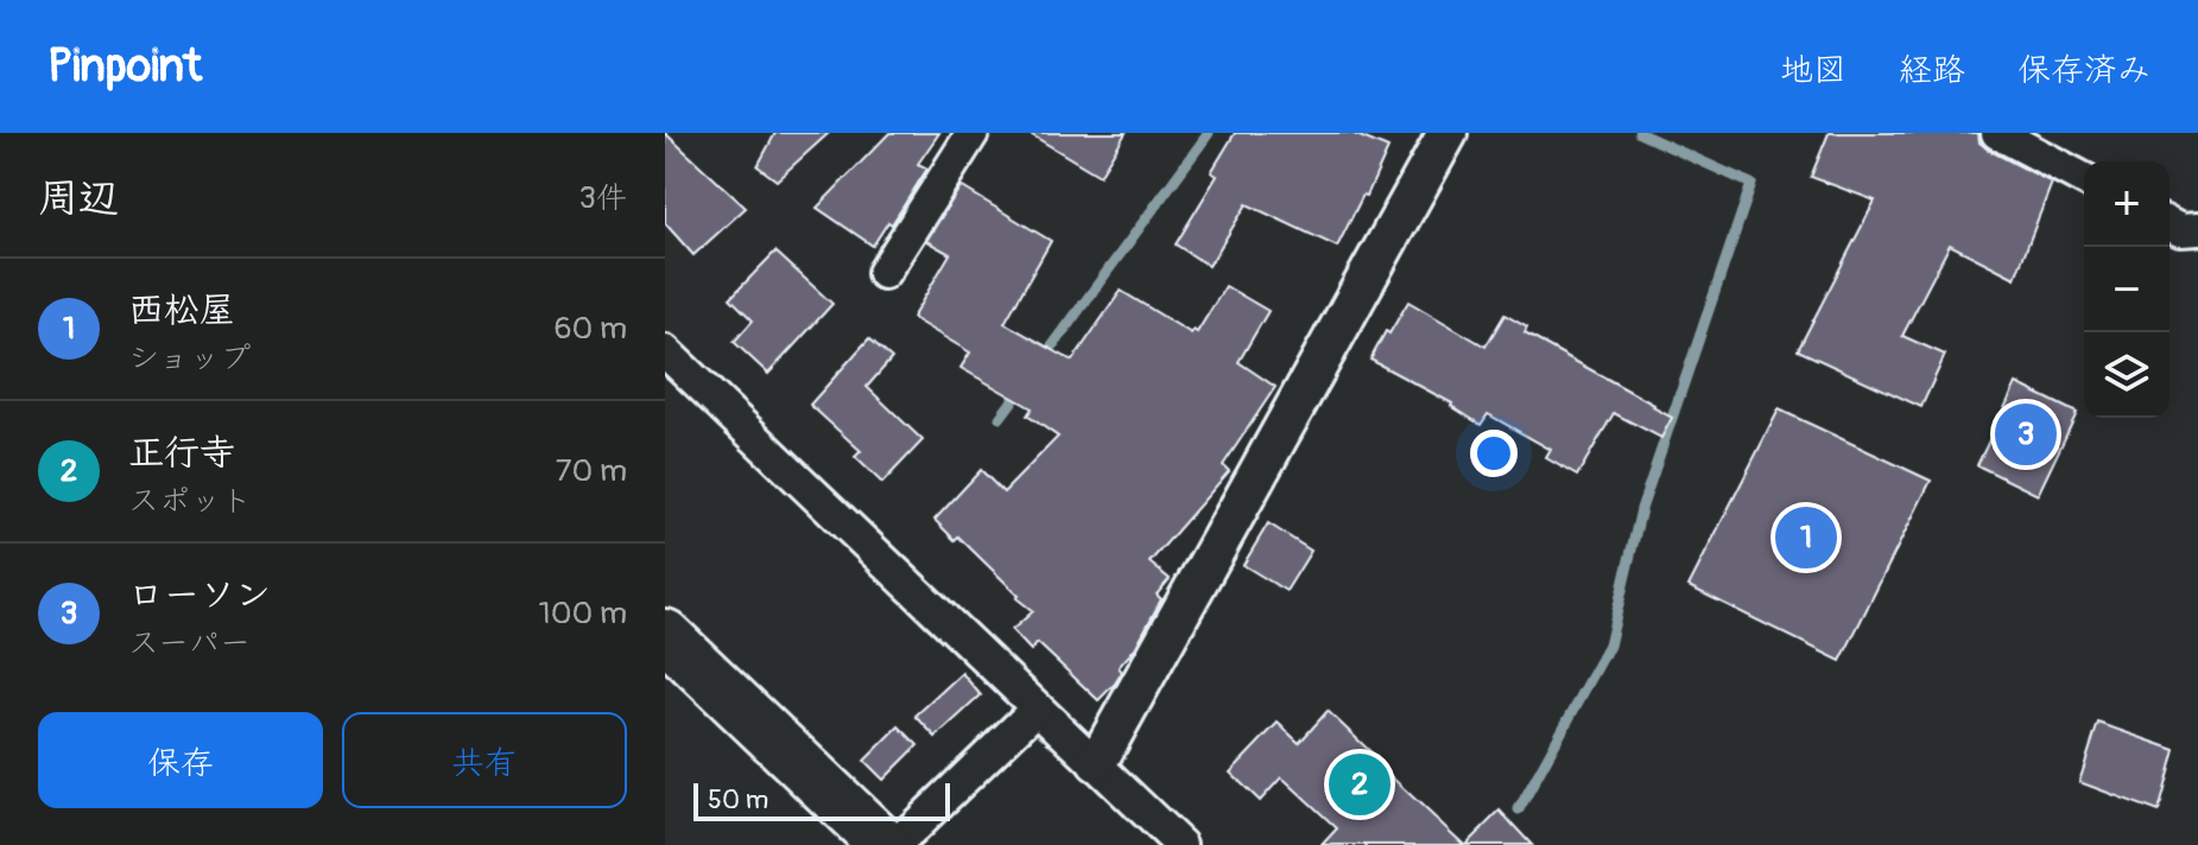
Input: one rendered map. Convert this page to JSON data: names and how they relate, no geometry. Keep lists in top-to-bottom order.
{
  "scale_bar": "50 m",
  "page": {
    "header": "Pinpoint",
    "nav": ["地図", "経路", "保存済み"],
    "heading": ["周辺", "3件"],
    "map_buttons": ["+", "−"],
    "list": [
      {
        "mark": "1",
        "name": "西松屋",
        "note": "ショップ",
        "value": "60 m"
      },
      {
        "mark": "2",
        "name": "正行寺",
        "note": "スポット",
        "value": "70 m"
      },
      {
        "mark": "3",
        "name": "ローソン",
        "note": "スーパー",
        "value": "100 m"
      }
    ],
    "pins": ["3", "1", "2"],
    "buttons": ["保存", "共有"],
    "scale": "50 m"
  }
}
